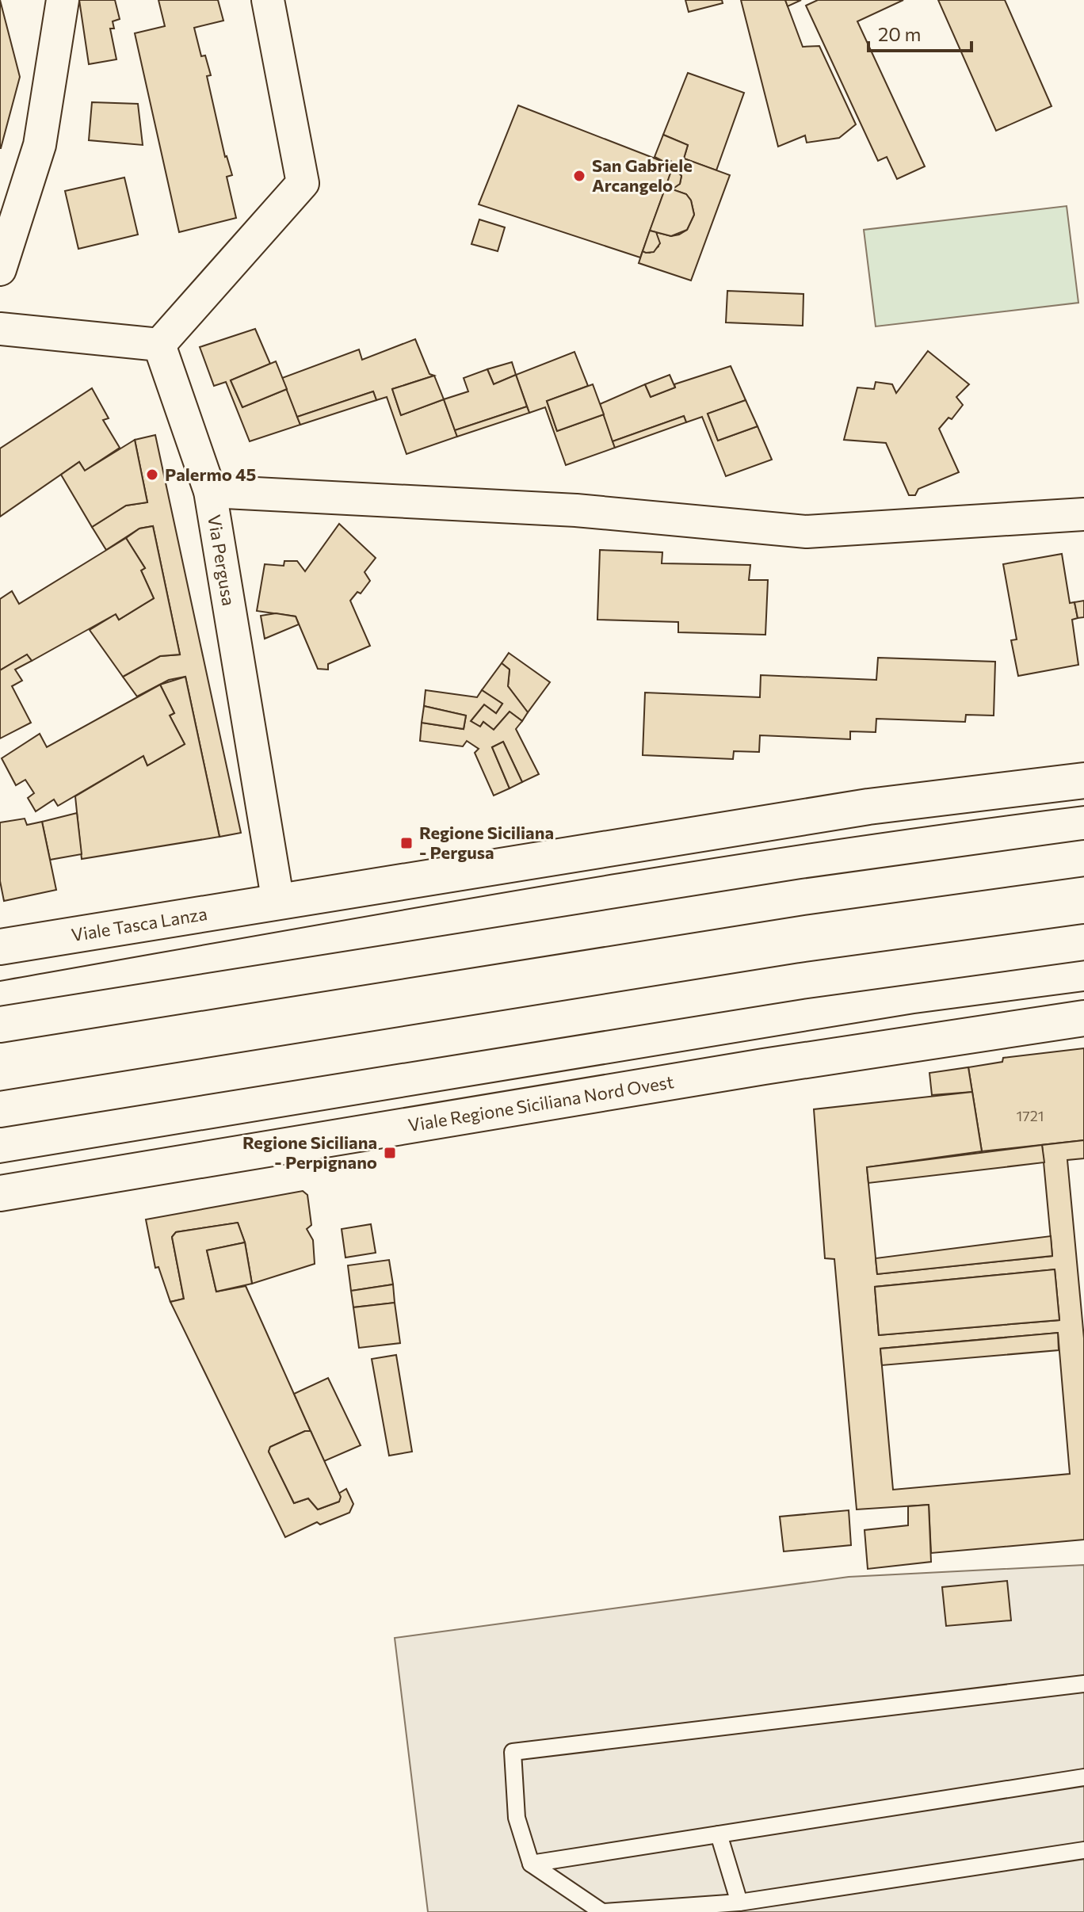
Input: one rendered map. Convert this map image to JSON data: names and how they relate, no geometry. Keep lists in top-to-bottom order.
{
  "streets": {
    "street": ["Via Pergusa", "Viale Tasca Lanza", "Viale Regione Siciliana Nord Ovest"]
  },
  "crossings": [
    ["Via Pergusa", "Viale Tasca Lanza"]
  ],
  "places": {
    "other": ["San Gabriele Arcangelo", "Palermo 45"],
    "transit": ["Regione Siciliana - Pergusa", "Regione Siciliana - Perpignano"]
  },
  "house_numbers": ["1721"],
  "scale_bar": "20 m"
}
